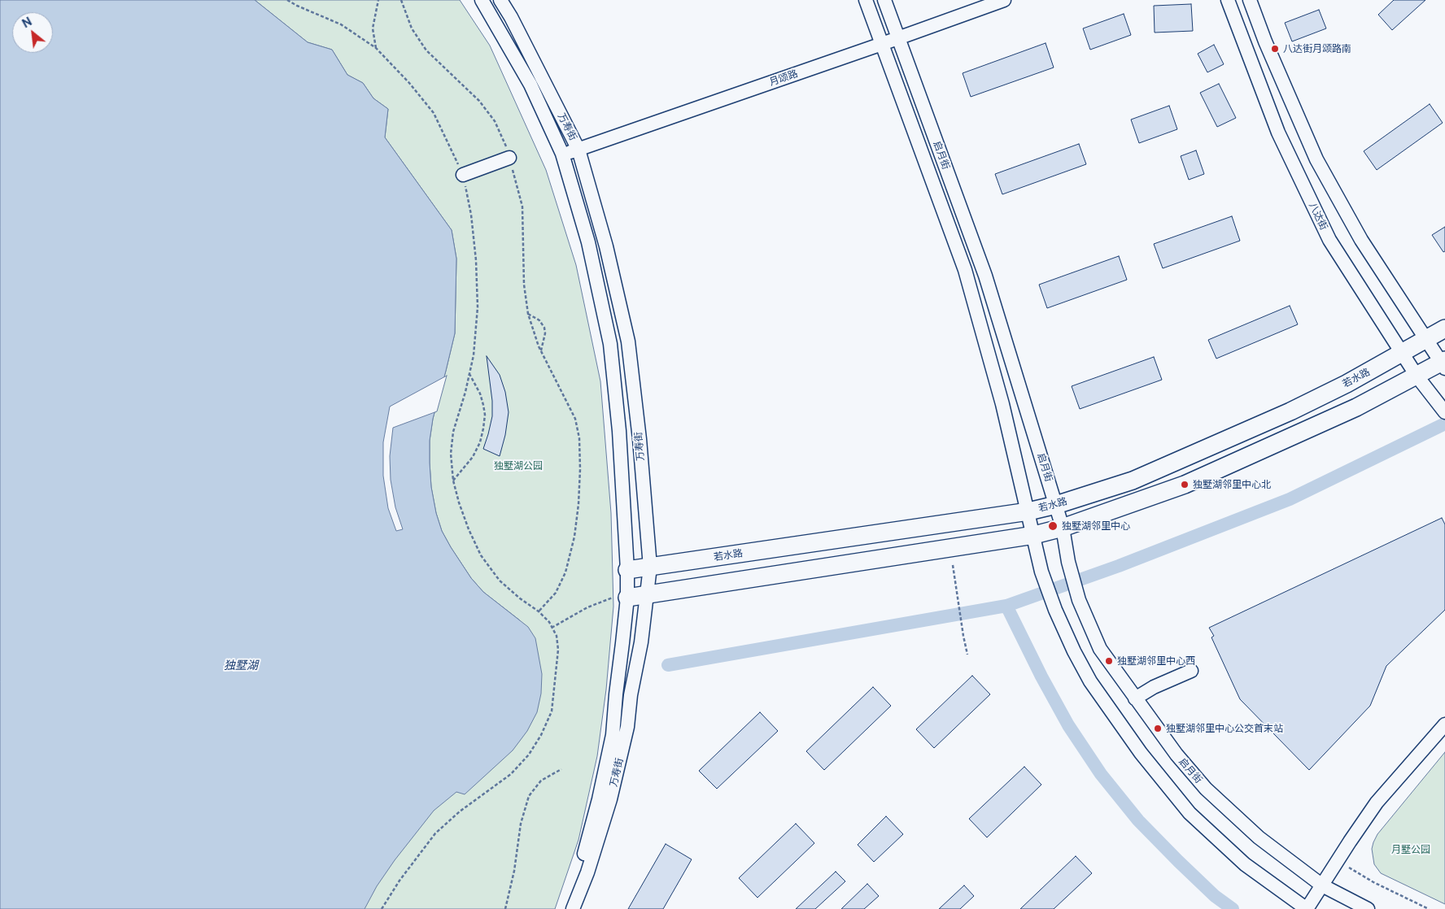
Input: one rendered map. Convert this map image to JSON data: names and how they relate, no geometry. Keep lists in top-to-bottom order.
{
  "streets": {
    "main road": ["若水路"],
    "street": [
      "月颂路",
      "万寿街",
      "启月街",
      "八达街"
    ]
  },
  "crossings": [
    ["月颂路", "万寿街"],
    ["月颂路", "启月街"],
    ["万寿街", "若水路"],
    ["启月街", "若水路"],
    ["八达街", "若水路"]
  ],
  "water": ["独墅湖"],
  "parks": ["独墅湖公园", "月墅公园"],
  "places": [
    "八达街月颂路南",
    "独墅湖邻里中心北",
    "独墅湖邻里中心",
    "独墅湖邻里中心西",
    "独墅湖邻里中心公交首末站"
  ],
  "north": "top left"
}
